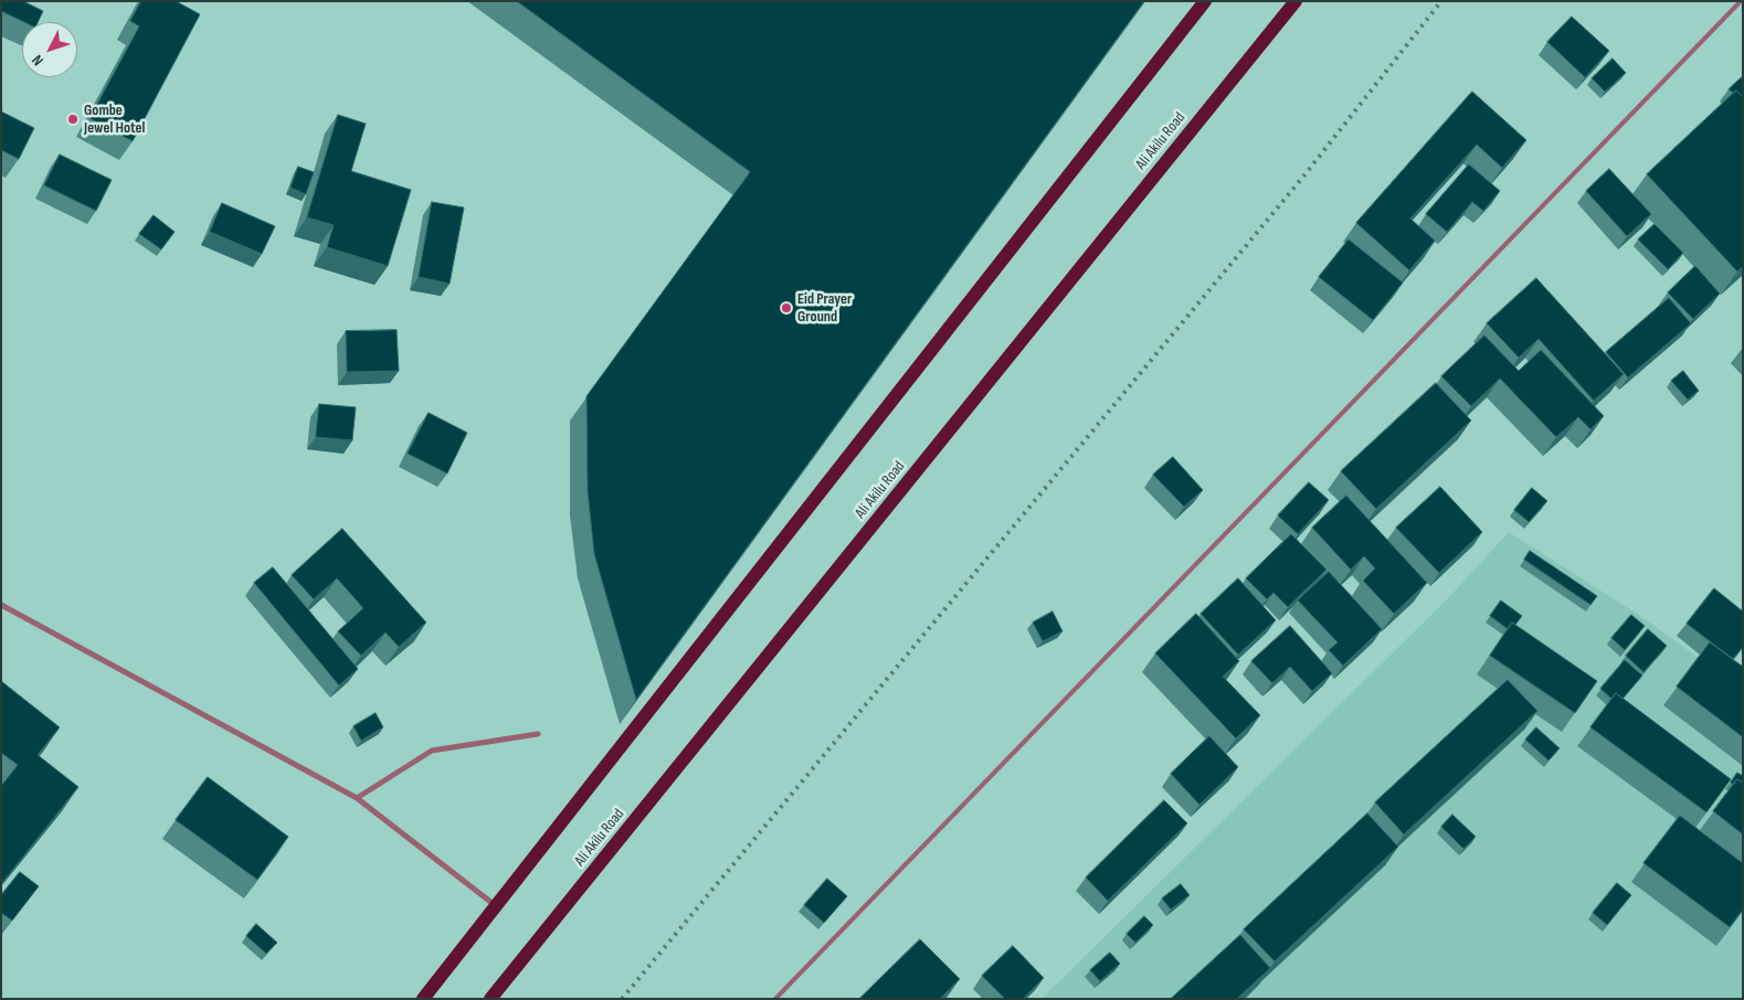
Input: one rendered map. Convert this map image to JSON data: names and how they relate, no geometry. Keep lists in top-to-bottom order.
{
  "streets": {
    "main road": ["Ali Akilu Road"]
  },
  "places": ["Gombe Jewel Hotel", "Eid Prayer Ground"],
  "north": "bottom left"
}
